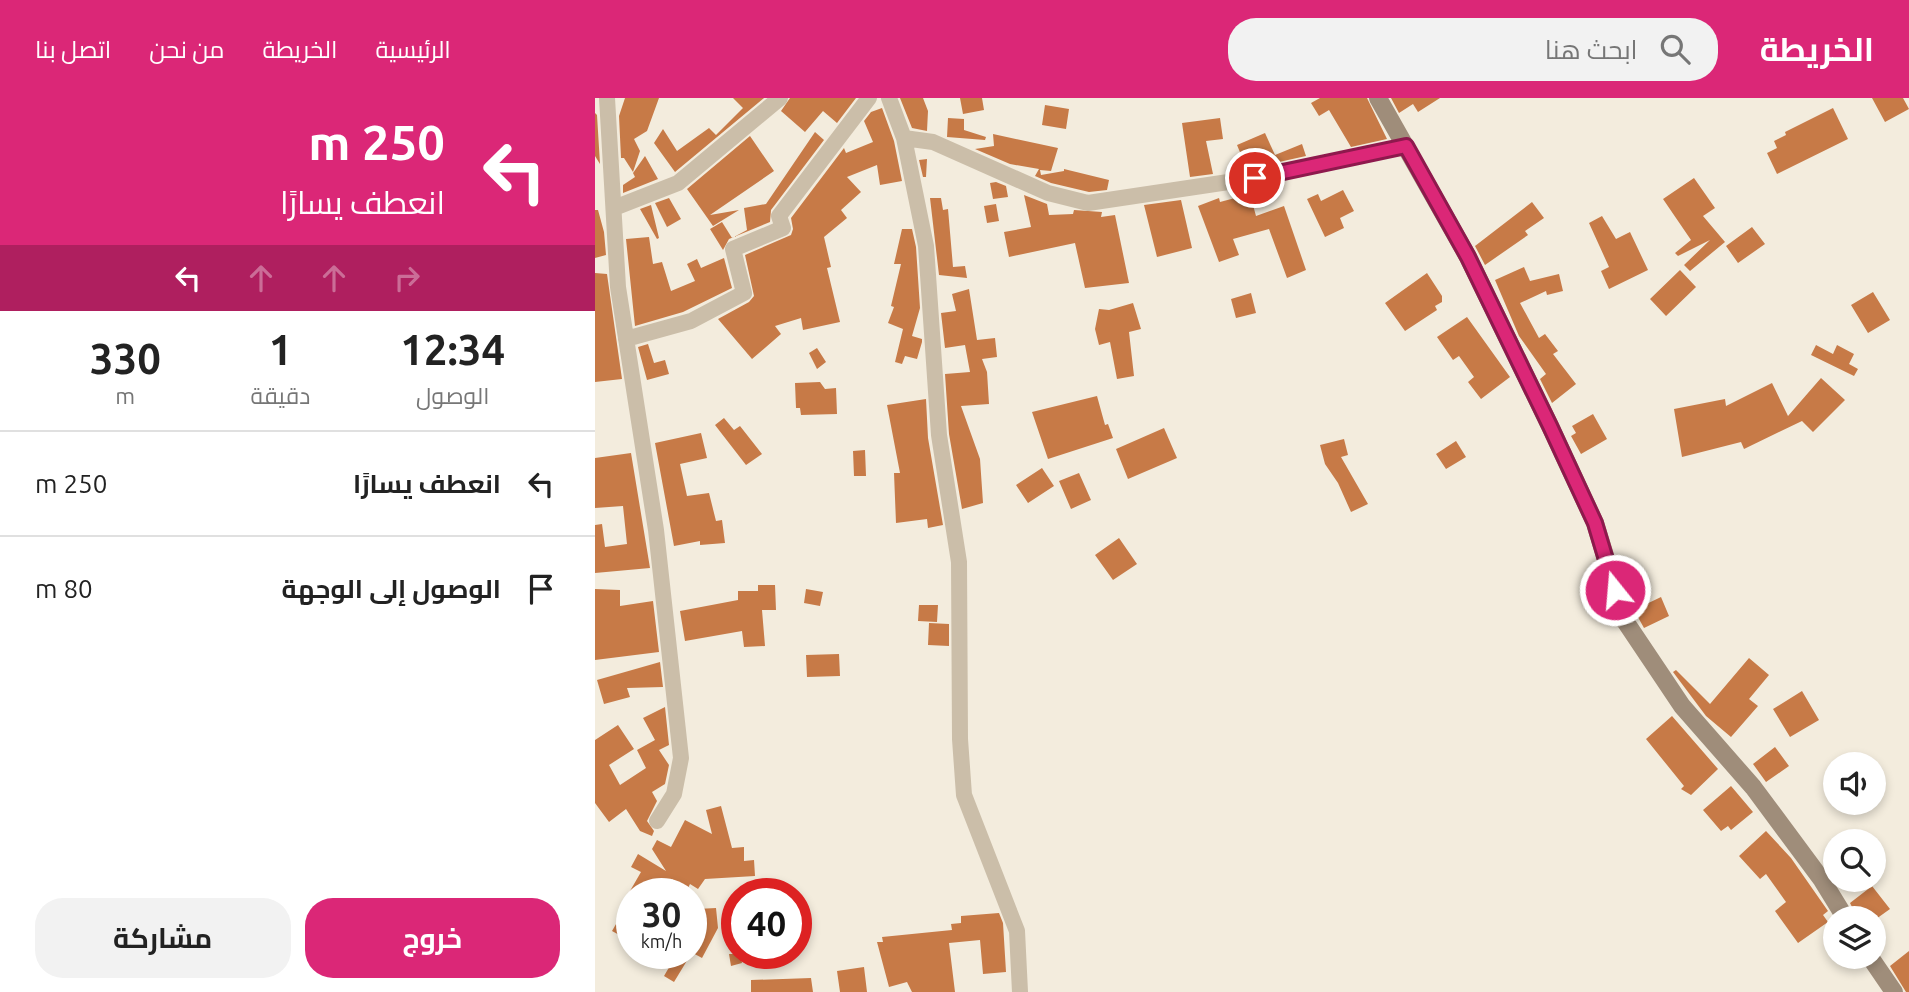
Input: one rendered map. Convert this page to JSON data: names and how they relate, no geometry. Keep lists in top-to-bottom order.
{
  "page": {
    "header": "الخريطة",
    "search": "ابحث هنا",
    "nav": [
      "الرئيسية",
      "الخريطة",
      "من نحن",
      "اتصل بنا"
    ],
    "turn": ["250 m", "انعطف يسارًا"],
    "eta": [
      "12:34",
      "الوصول",
      "1",
      "دقيقة",
      "330",
      "m"
    ],
    "list": [
      {
        "name": "انعطف يسارًا",
        "value": "250 m"
      },
      {
        "name": "الوصول إلى الوجهة",
        "value": "80 m"
      }
    ],
    "speed": "30 km/h",
    "limit": "40",
    "buttons": ["خروج", "مشاركة"]
  }
}
